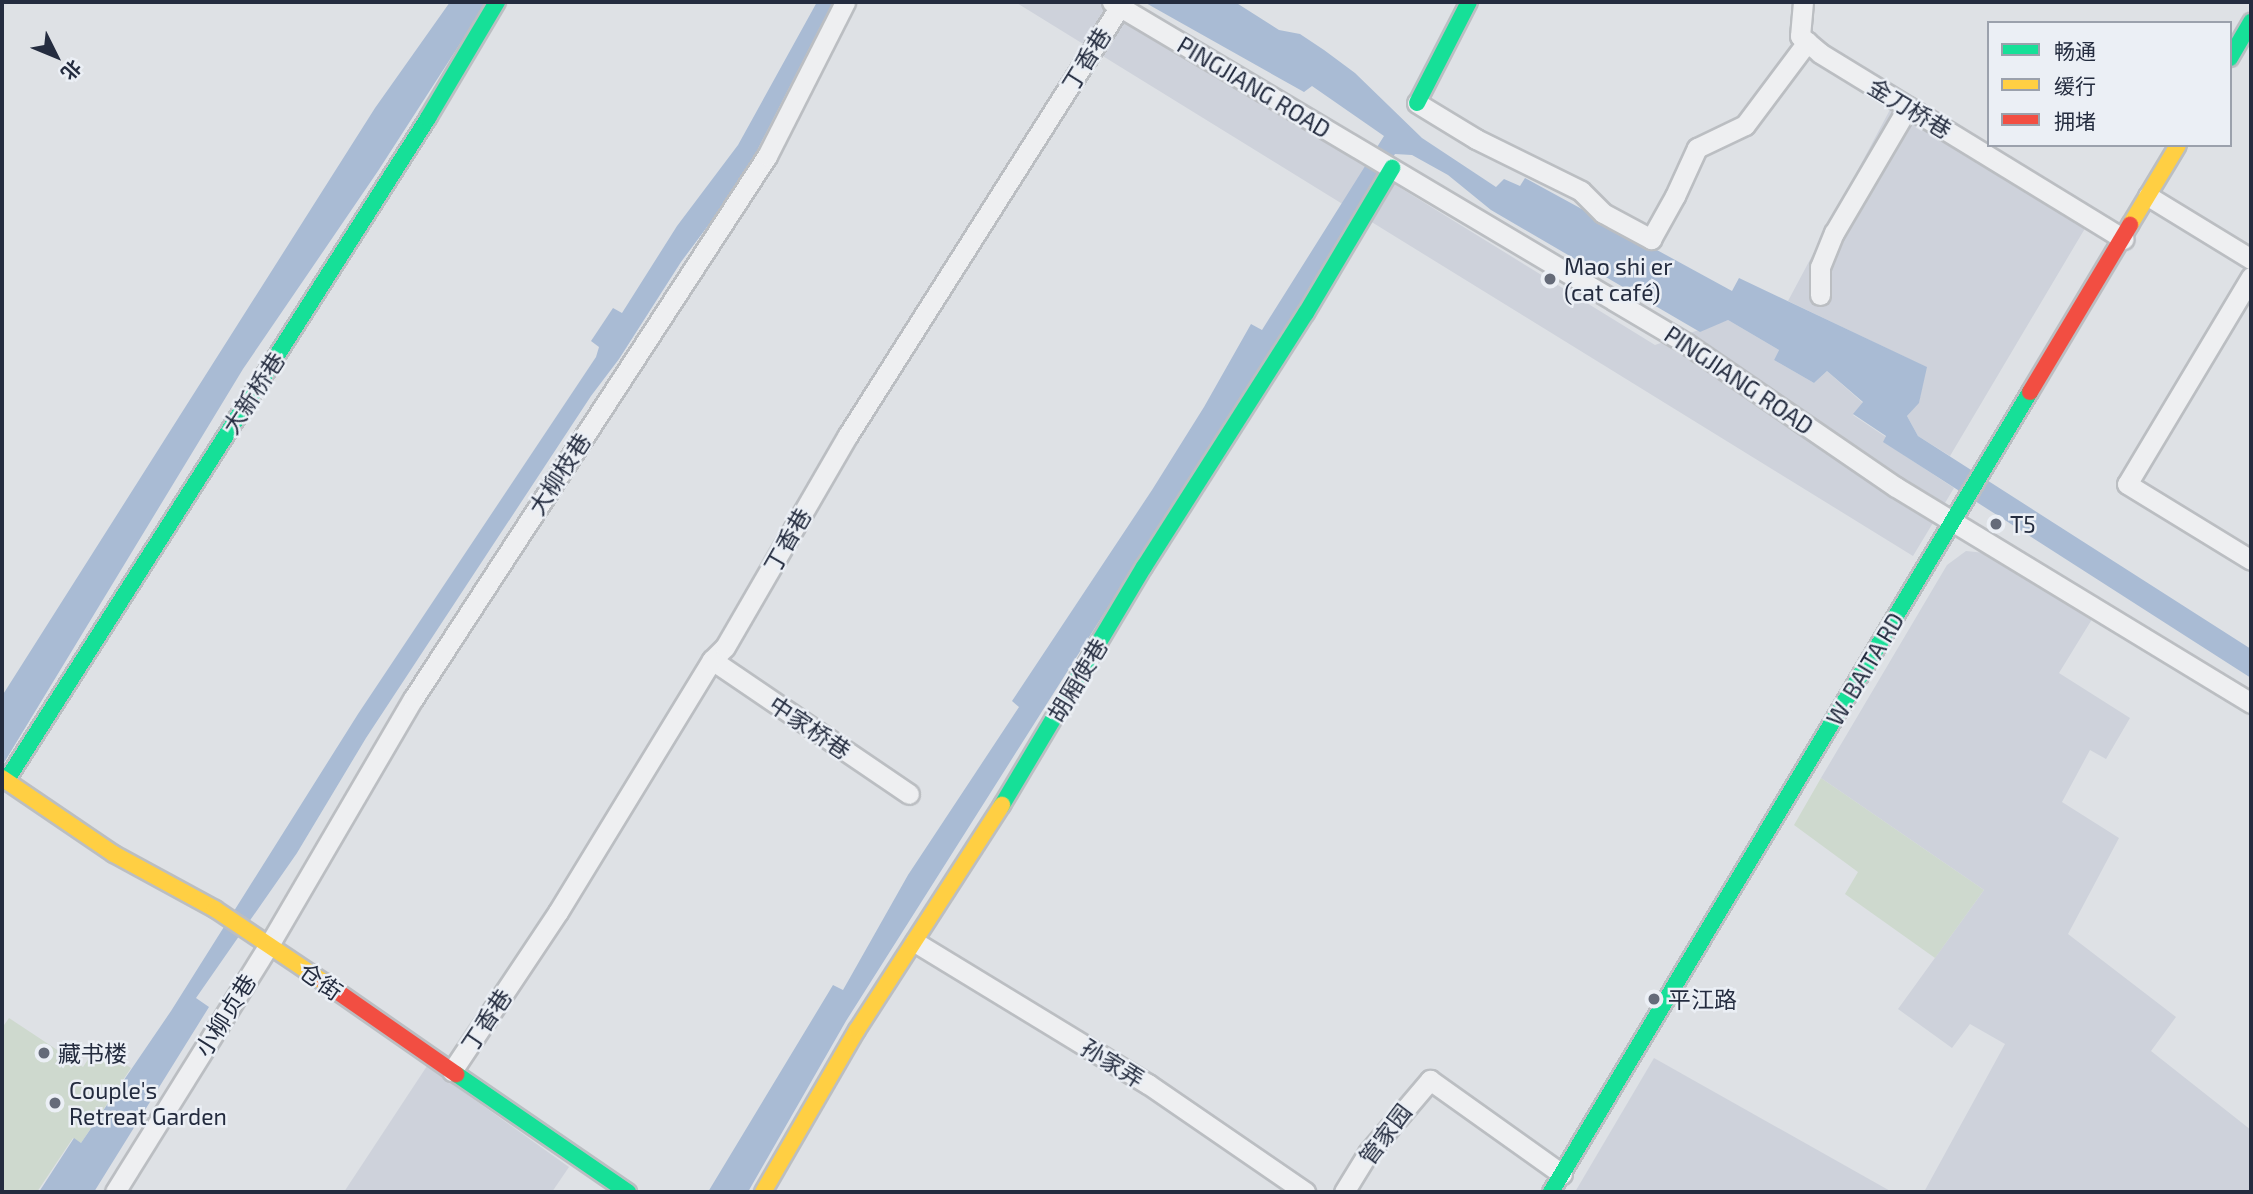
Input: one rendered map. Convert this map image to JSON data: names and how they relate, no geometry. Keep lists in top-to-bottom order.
{
  "streets": {
    "street": [
      "丁香巷",
      "PINGJIANG ROAD",
      "金刀桥巷",
      "大新桥巷",
      "大柳枝巷",
      "W. BAITA RD",
      "胡厢使巷",
      "中家桥巷",
      "仓街",
      "小柳贞巷",
      "孙家弄",
      "管家园"
    ]
  },
  "crossings": [
    ["丁香巷", "PINGJIANG ROAD"],
    ["丁香巷", "中家桥巷"],
    ["丁香巷", "仓街"],
    ["PINGJIANG ROAD", "W. BAITA RD"],
    ["PINGJIANG ROAD", "胡厢使巷"],
    ["金刀桥巷", "W. BAITA RD"],
    ["大新桥巷", "仓街"],
    ["大柳枝巷", "仓街"],
    ["大柳枝巷", "小柳贞巷"],
    ["W. BAITA RD", "管家园"],
    ["胡厢使巷", "孙家弄"],
    ["仓街", "小柳贞巷"]
  ],
  "places": [
    "Mao shi er (cat café)",
    "T5",
    "平江路",
    "藏书楼",
    "Couple's Retreat Garden"
  ],
  "legend": ["畅通", "缓行", "拥堵"],
  "north": "bottom right"
}
